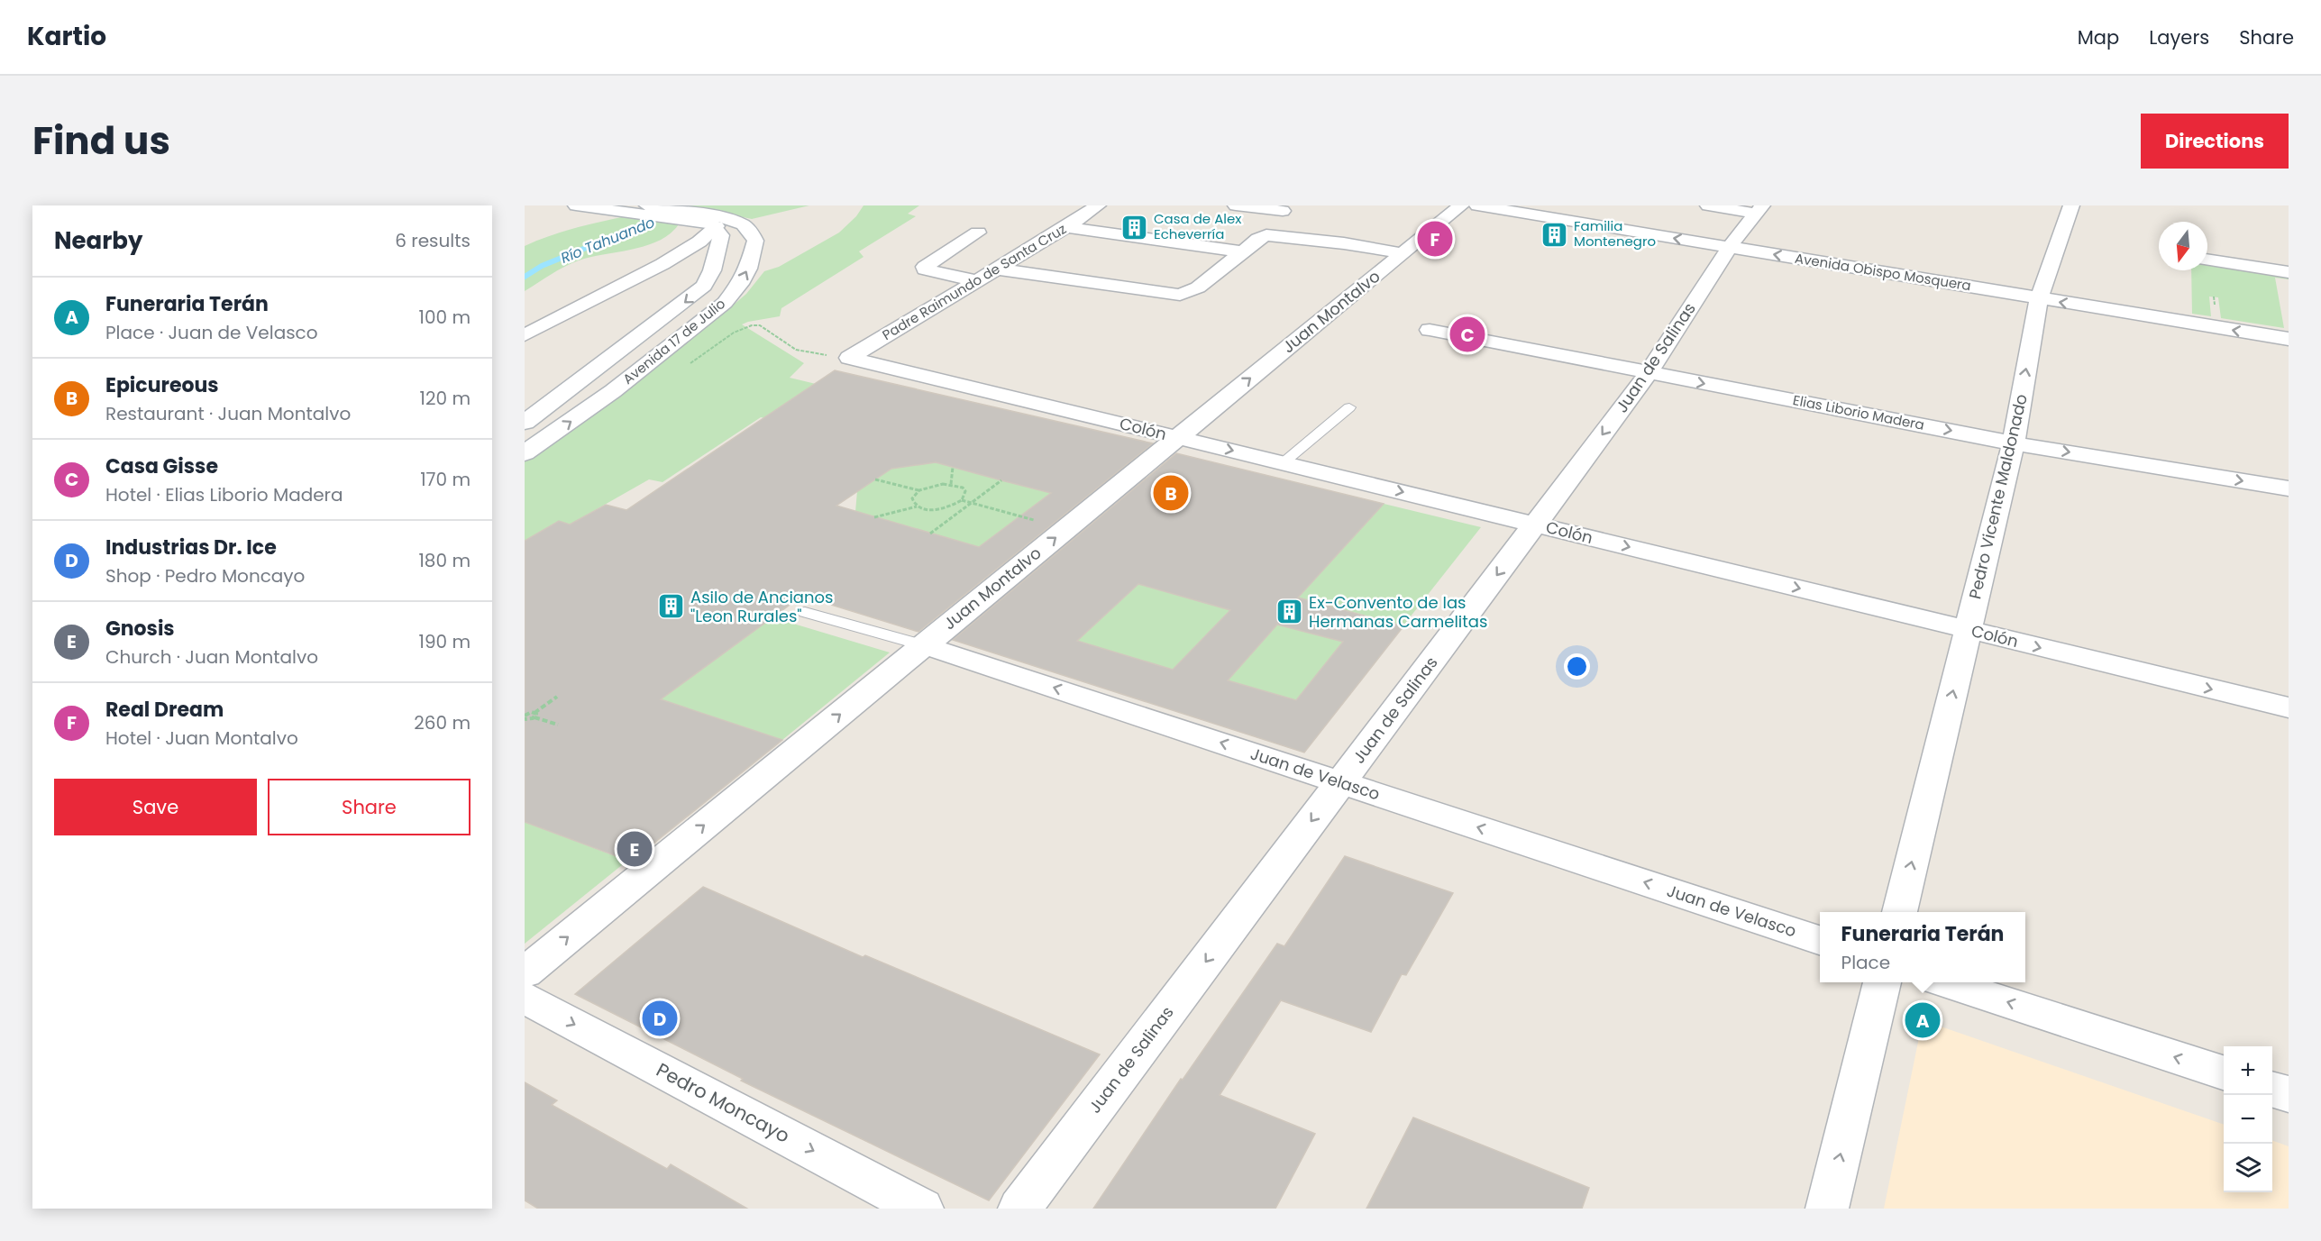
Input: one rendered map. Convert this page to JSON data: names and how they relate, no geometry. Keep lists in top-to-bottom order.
{
  "streets": {
    "street": [
      "Avenida Obispo Mosquera",
      "Padre Raimundo de Santa Cruz",
      "Juan Montalvo",
      "Avenida 17 de Julio",
      "Juan de Salinas",
      "Elias Liborio Madera",
      "Colón",
      "Pedro Vicente Maldonado",
      "Juan de Velasco",
      "Pedro Moncayo"
    ]
  },
  "crossings": [
    ["Avenida Obispo Mosquera", "Juan de Salinas"],
    ["Avenida Obispo Mosquera", "Pedro Vicente Maldonado"],
    ["Padre Raimundo de Santa Cruz", "Colón"],
    ["Juan Montalvo", "Colón"],
    ["Juan Montalvo", "Juan de Velasco"],
    ["Juan de Salinas", "Elias Liborio Madera"],
    ["Juan de Salinas", "Colón"],
    ["Juan de Salinas", "Juan de Velasco"],
    ["Elias Liborio Madera", "Pedro Vicente Maldonado"],
    ["Colón", "Pedro Vicente Maldonado"]
  ],
  "one_way": [
    "Avenida Obispo Mosquera",
    "Juan Montalvo",
    "Juan de Salinas",
    "Elias Liborio Madera",
    "Colón",
    "Pedro Vicente Maldonado",
    "Juan de Velasco",
    "Pedro Moncayo"
  ],
  "water": ["Río Tahuando"],
  "places": {
    "building": [
      "Casa de Alex Echeverría",
      "Familia Montenegro",
      "Asilo de Ancianos \"Leon Rurales\"",
      "Ex-Convento de las Hermanas Carmelitas"
    ]
  },
  "north": "bottom",
  "page": {
    "header": "Kartio",
    "nav": ["Map", "Layers", "Share"],
    "title": "Find us",
    "buttons": [
      "Directions",
      ["Save", "Share"]
    ],
    "heading": ["Nearby", "6 results"],
    "pins": [
      "F",
      "C",
      "B",
      "E",
      "D",
      "A"
    ],
    "list": [
      {
        "mark": "A",
        "name": "Funeraria Terán",
        "note": "Place · Juan de Velasco",
        "value": "100 m"
      },
      {
        "mark": "B",
        "name": "Epicureous",
        "note": "Restaurant · Juan Montalvo",
        "value": "120 m"
      },
      {
        "mark": "C",
        "name": "Casa Gisse",
        "note": "Hotel · Elias Liborio Madera",
        "value": "170 m"
      },
      {
        "mark": "D",
        "name": "Industrias Dr. Ice",
        "note": "Shop · Pedro Moncayo",
        "value": "180 m"
      },
      {
        "mark": "E",
        "name": "Gnosis",
        "note": "Church · Juan Montalvo",
        "value": "190 m"
      },
      {
        "mark": "F",
        "name": "Real Dream",
        "note": "Hotel · Juan Montalvo",
        "value": "260 m"
      }
    ],
    "popup": ["Funeraria Terán", "Place"],
    "map_buttons": ["+", "−"]
  }
}
